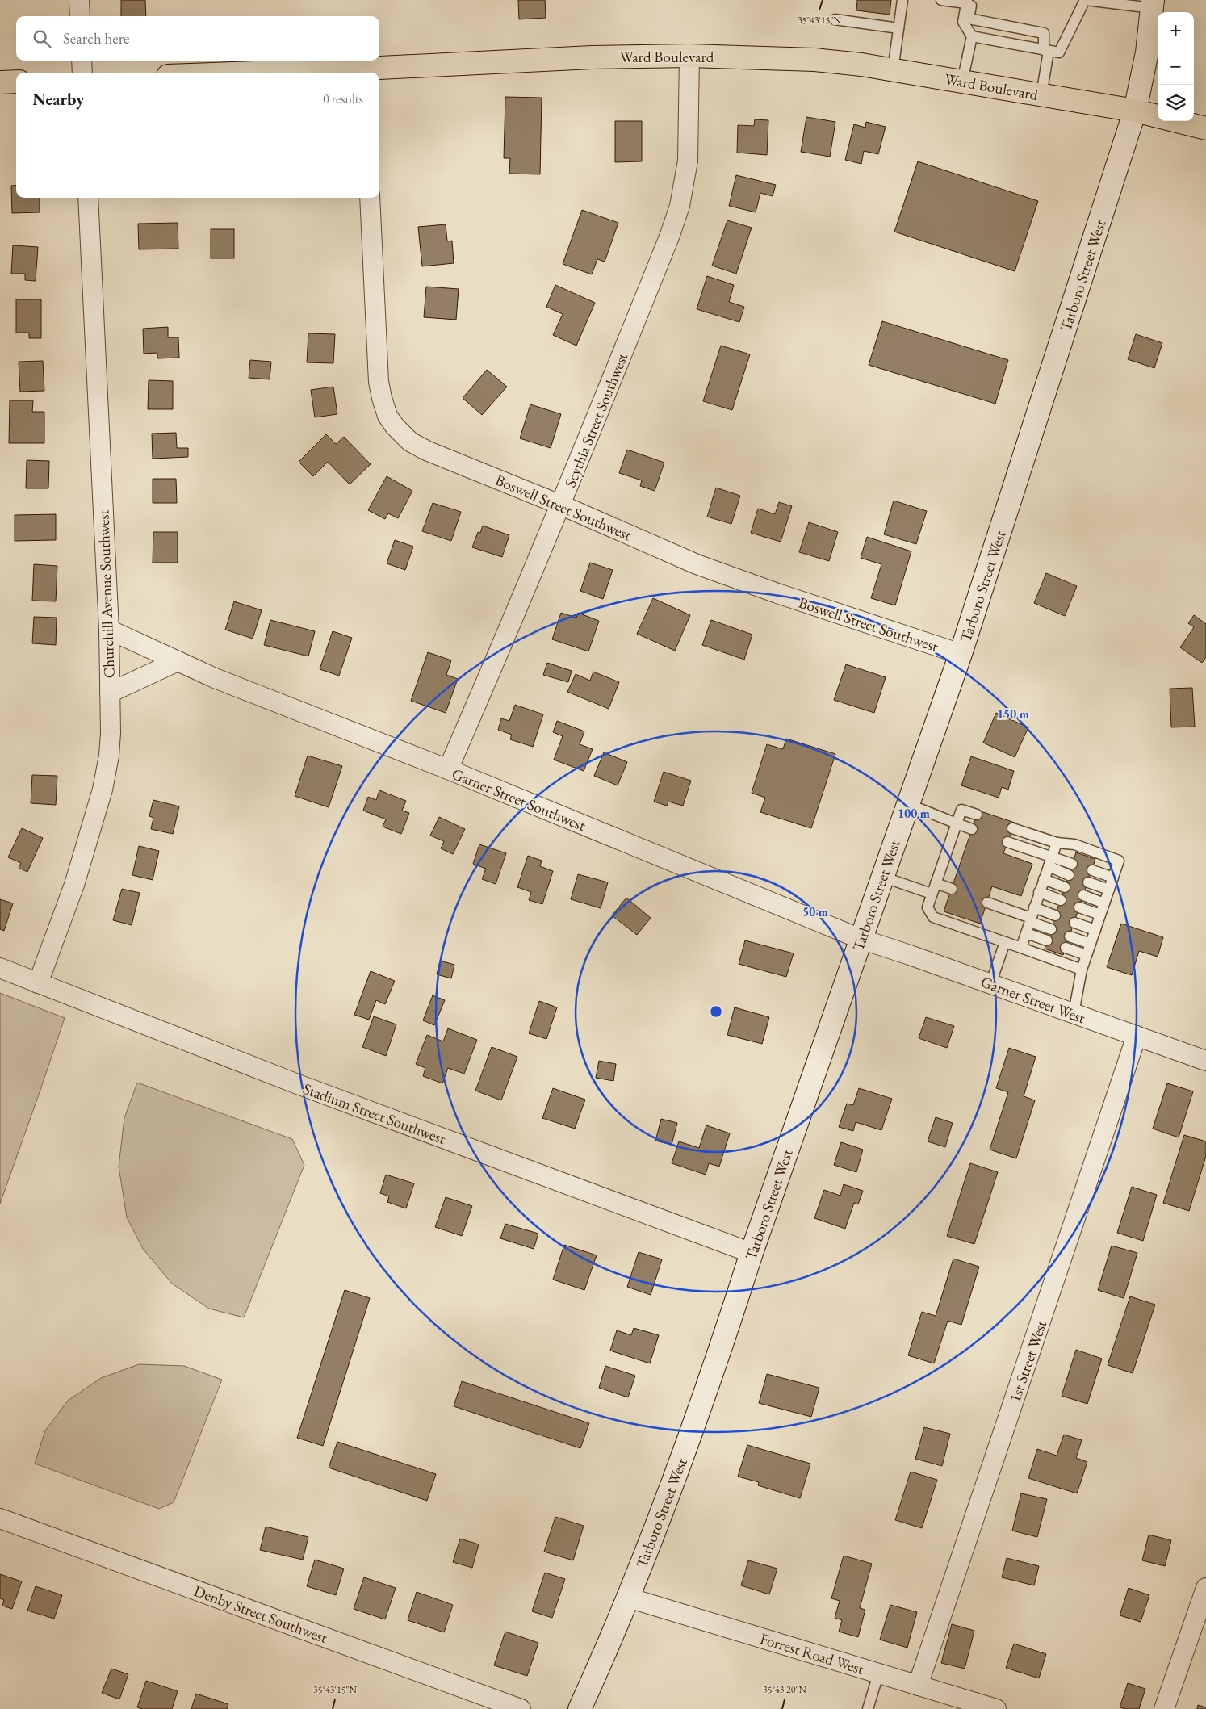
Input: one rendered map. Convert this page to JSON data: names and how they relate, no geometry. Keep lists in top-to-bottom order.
{
  "streets": {
    "main road": ["Ward Boulevard", "Tarboro Street West"],
    "street": [
      "Scythia Street Southwest",
      "Boswell Street Southwest",
      "Churchill Avenue Southwest",
      "Garner Street Southwest",
      "Garner Street West",
      "Stadium Street Southwest",
      "1st Street West",
      "Denby Street Southwest",
      "Forrest Road West"
    ]
  },
  "crossings": [
    ["Ward Boulevard", "Tarboro Street West"],
    ["Ward Boulevard", "Scythia Street Southwest"],
    ["Tarboro Street West", "Boswell Street Southwest"],
    ["Tarboro Street West", "Garner Street Southwest"],
    ["Tarboro Street West", "Garner Street West"],
    ["Tarboro Street West", "Stadium Street Southwest"],
    ["Tarboro Street West", "Forrest Road West"],
    ["Scythia Street Southwest", "Boswell Street Southwest"],
    ["Scythia Street Southwest", "Garner Street Southwest"],
    ["Churchill Avenue Southwest", "Garner Street Southwest"],
    ["Churchill Avenue Southwest", "Stadium Street Southwest"],
    ["Garner Street Southwest", "Garner Street West"],
    ["Garner Street West", "1st Street West"],
    ["1st Street West", "Forrest Road West"]
  ],
  "page": {
    "map_buttons": ["+", "−"],
    "search": "Search here",
    "heading": ["Nearby", "0 results"]
  },
  "coordinates": ["35°43'15\"N", "35°43'20\"N"],
  "rings": ["150 m", "100 m", "50 m"]
}
